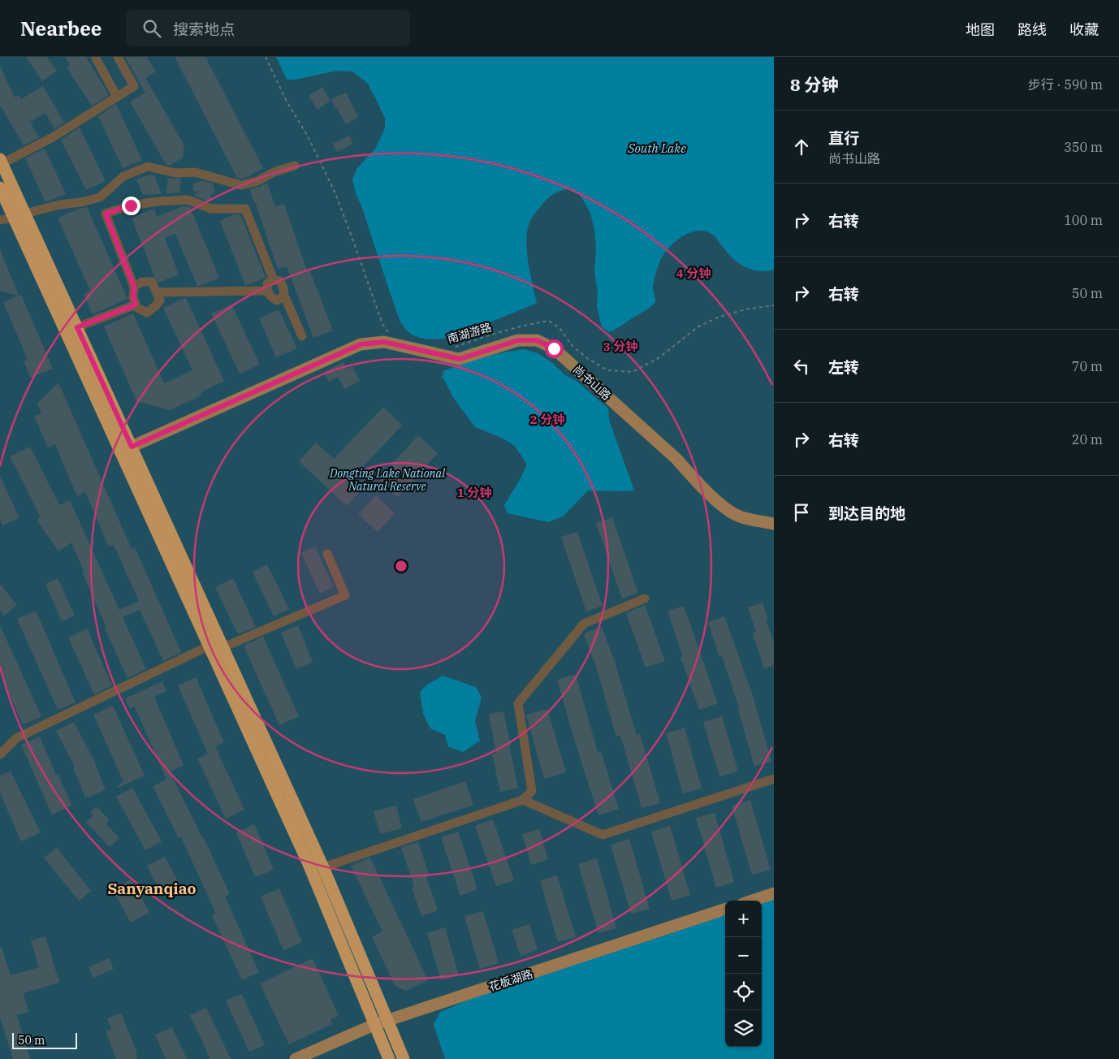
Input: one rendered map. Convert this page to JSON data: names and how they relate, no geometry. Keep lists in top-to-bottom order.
{
  "streets": {
    "street": ["尚书山路", "花板湖路"],
    "path": ["南湖游路"]
  },
  "districts": ["Sanyanqiao"],
  "water": ["South Lake"],
  "parks": ["Dongting Lake National Natural Reserve"],
  "scale_bar": "50 m",
  "page": {
    "header": "Nearbee",
    "search": "搜索地点",
    "nav": ["地图", "路线", "收藏"],
    "heading": ["8 分钟", "步行 · 590 m"],
    "list": [
      ["直行", "尚书山路", "350 m"],
      ["右转", "100 m"],
      ["右转", "50 m"],
      ["左转", "70 m"],
      ["右转", "20 m"],
      "到达目的地"
    ],
    "map_buttons": ["+", "−"],
    "scale": "50 m"
  },
  "rings": [
    "4 分钟",
    "3 分钟",
    "2 分钟",
    "1 分钟"
  ]
}
